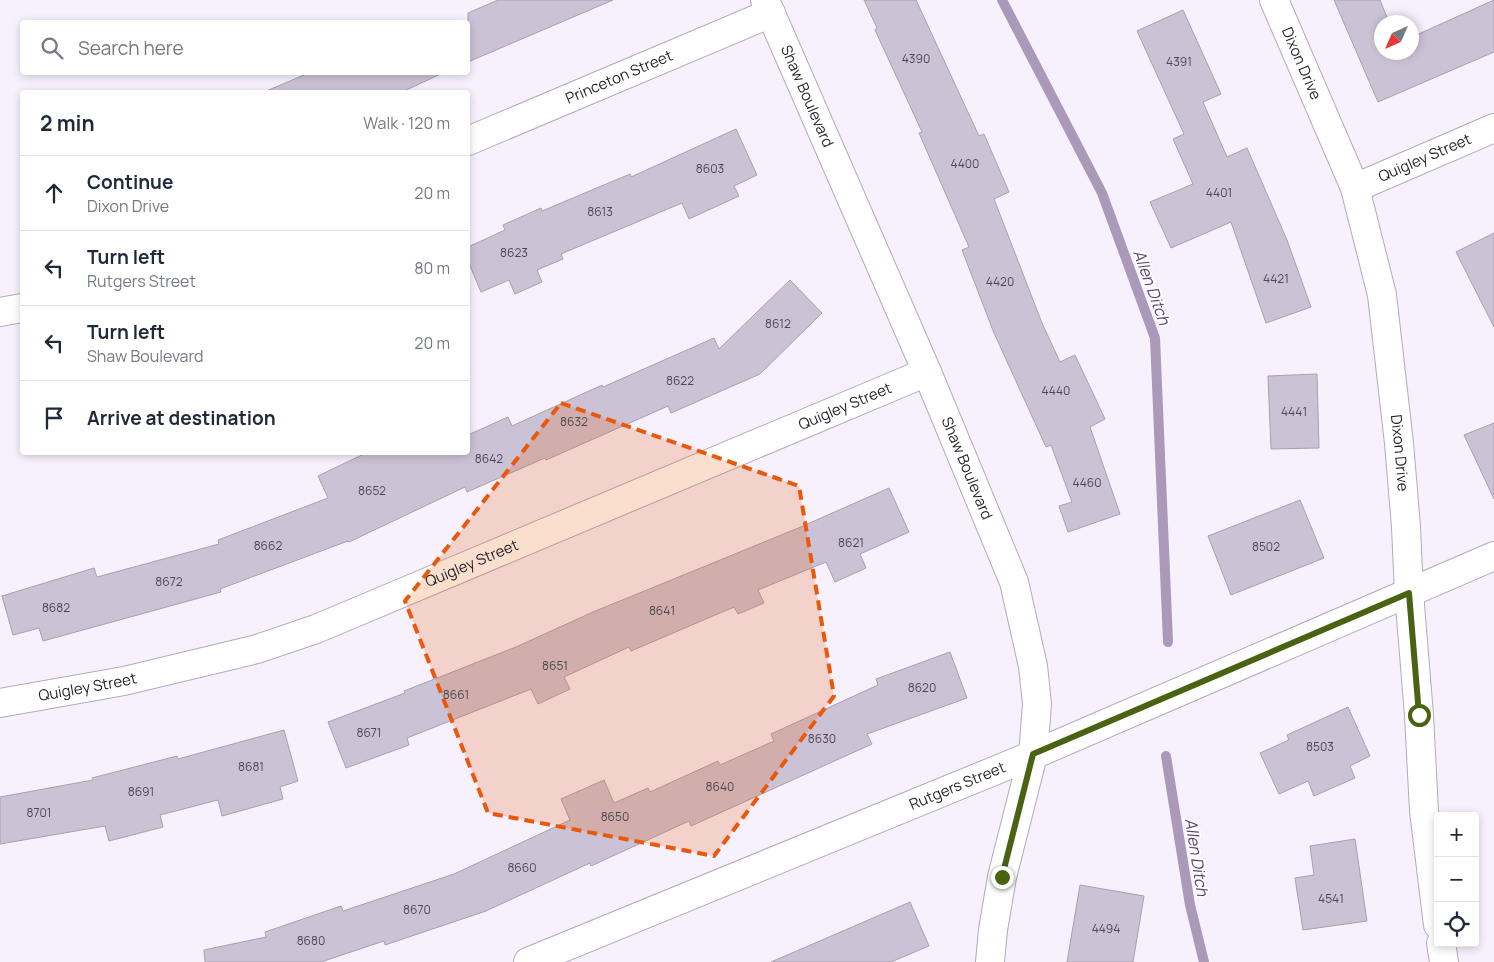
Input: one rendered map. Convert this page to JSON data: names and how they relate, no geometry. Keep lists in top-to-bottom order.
{
  "streets": {
    "street": [
      "Dixon Drive",
      "Princeton Street",
      "Shaw Boulevard",
      "Quigley Street",
      "Rutgers Street"
    ]
  },
  "crossings": [
    ["Dixon Drive", "Quigley Street"],
    ["Dixon Drive", "Rutgers Street"],
    ["Princeton Street", "Shaw Boulevard"],
    ["Shaw Boulevard", "Quigley Street"],
    ["Shaw Boulevard", "Rutgers Street"]
  ],
  "water": ["Allen Ditch"],
  "house_numbers": [
    "4390",
    "4391",
    "4400",
    "8603",
    "4401",
    "8613",
    "8623",
    "4421",
    "4420",
    "8612",
    "8622",
    "4440",
    "4441",
    "8632",
    "8642",
    "4460",
    "8652",
    "8621",
    "8662",
    "8502",
    "8672",
    "8682",
    "8641",
    "8651",
    "8620",
    "8661",
    "8671",
    "8630",
    "8503",
    "8681",
    "8640",
    "8691",
    "8701",
    "8650",
    "8660",
    "4541",
    "8670",
    "4494",
    "8680"
  ],
  "north": "bottom left",
  "page": {
    "search": "Search here",
    "heading": ["2 min", "Walk · 120 m"],
    "list": [
      ["Continue", "Dixon Drive", "20 m"],
      ["Turn left", "Rutgers Street", "80 m"],
      ["Turn left", "Shaw Boulevard", "20 m"],
      "Arrive at destination"
    ],
    "map_buttons": ["+", "−"]
  }
}
